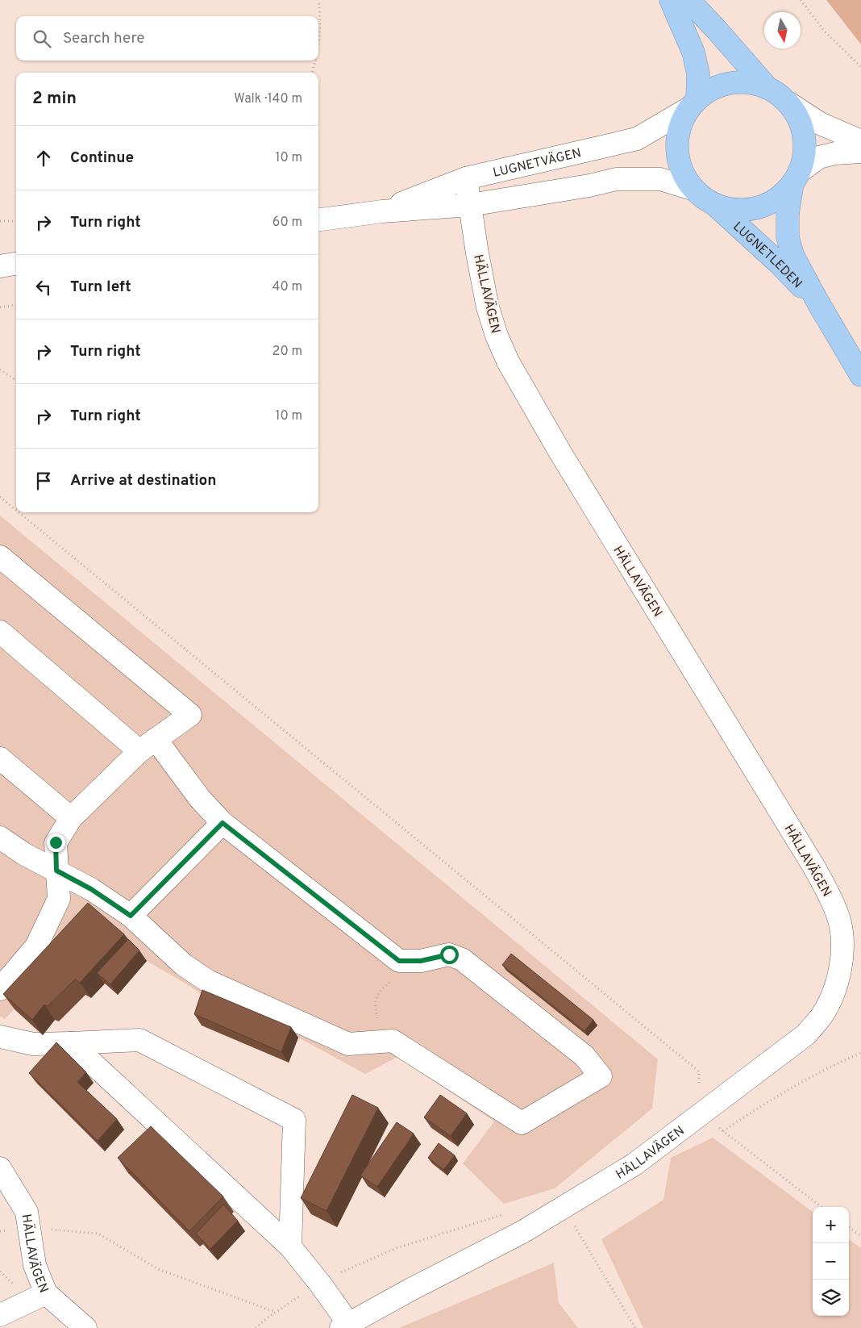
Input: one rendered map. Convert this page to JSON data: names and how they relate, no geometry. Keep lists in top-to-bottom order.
{
  "streets": {
    "highway": ["LUGNETLEDEN"],
    "street": ["LUGNETVÄGEN", "HÄLLAVÄGEN"]
  },
  "crossings": [
    ["LUGNETVÄGEN", "LUGNETLEDEN"],
    ["LUGNETVÄGEN", "HÄLLAVÄGEN"]
  ],
  "north": "bottom",
  "page": {
    "search": "Search here",
    "heading": ["2 min", "Walk · 140 m"],
    "list": [
      ["Continue", "10 m"],
      ["Turn right", "60 m"],
      ["Turn left", "40 m"],
      ["Turn right", "20 m"],
      ["Turn right", "10 m"],
      "Arrive at destination"
    ],
    "map_buttons": ["+", "−"]
  }
}
